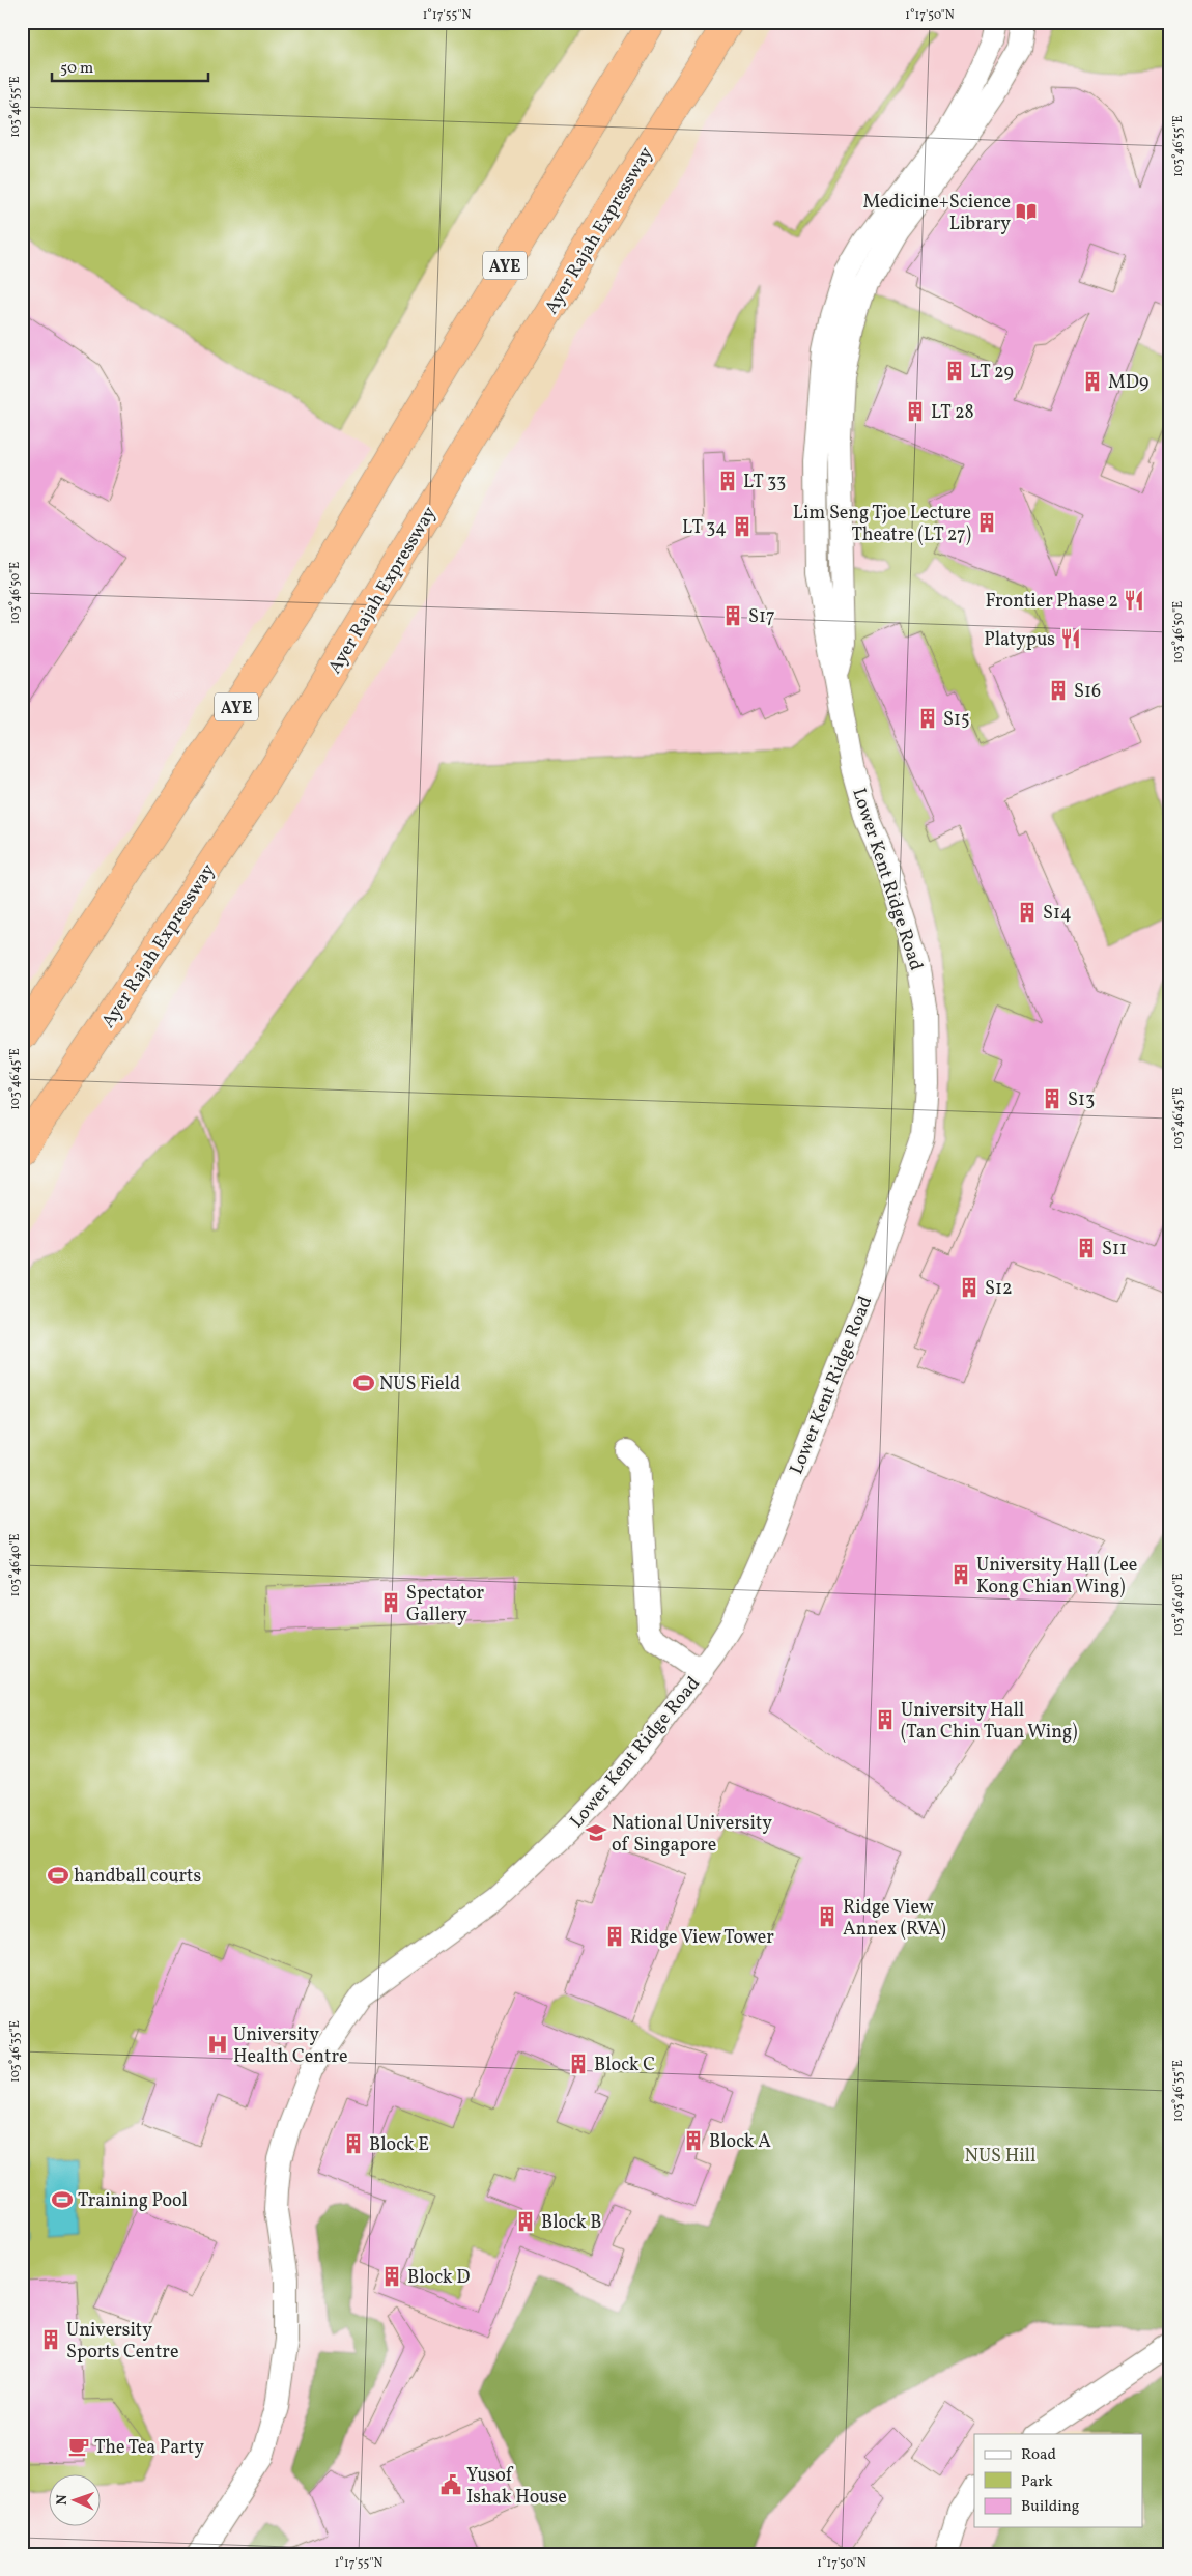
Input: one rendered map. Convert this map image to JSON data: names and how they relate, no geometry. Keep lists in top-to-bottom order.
{
  "streets": {
    "highway": ["Ayer Rajah Expressway", "AYE"],
    "street": ["Lower Kent Ridge Road"]
  },
  "parks": ["NUS Hill"],
  "places": {
    "library": ["Medicine+Science Library"],
    "building": [
      "LT 29",
      "MD9",
      "LT 28",
      "LT 33",
      "Lim Seng Tjoe Lecture Theatre (LT 27)",
      "LT 34",
      "S17",
      "S16",
      "S15",
      "S14",
      "S13",
      "S11",
      "S12",
      "University Hall (Lee Kong Chian Wing)",
      "Spectator Gallery",
      "University Hall (Tan Chin Tuan Wing)",
      "Ridge View Annex (RVA)",
      "Ridge View Tower",
      "Block C",
      "Block A",
      "Block E",
      "Block B",
      "Block D",
      "University Sports Centre"
    ],
    "restaurant": ["Frontier Phase 2", "Platypus"],
    "sports": ["NUS Field", "handball courts", "Training Pool"],
    "school or university": ["National University of Singapore"],
    "hospital": ["University Health Centre"],
    "cafe": ["The Tea Party"],
    "public building": ["Yusof Ishak House"]
  },
  "legend": ["Road", "Park", "Building"],
  "scale_bar": "50 m",
  "north": "left",
  "coordinates": [
    "1°17'55\"N",
    "1°17'50\"N",
    "103°46'55\"E",
    "103°46'50\"E",
    "103°46'45\"E",
    "103°46'40\"E",
    "103°46'35\"E"
  ]
}
